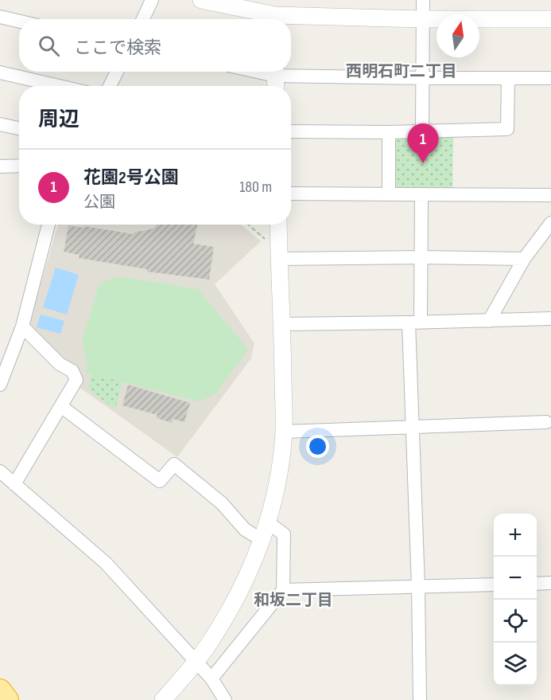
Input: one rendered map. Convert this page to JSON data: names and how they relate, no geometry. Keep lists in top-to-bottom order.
{
  "districts": ["西明石町二丁目", "和坂二丁目"],
  "north": "top",
  "page": {
    "search": "ここで検索",
    "heading": "周辺",
    "pins": "1",
    "list": [
      {
        "mark": "1",
        "name": "花園2号公園",
        "note": "公園",
        "value": "180 m"
      }
    ],
    "map_buttons": ["+", "−"]
  }
}
